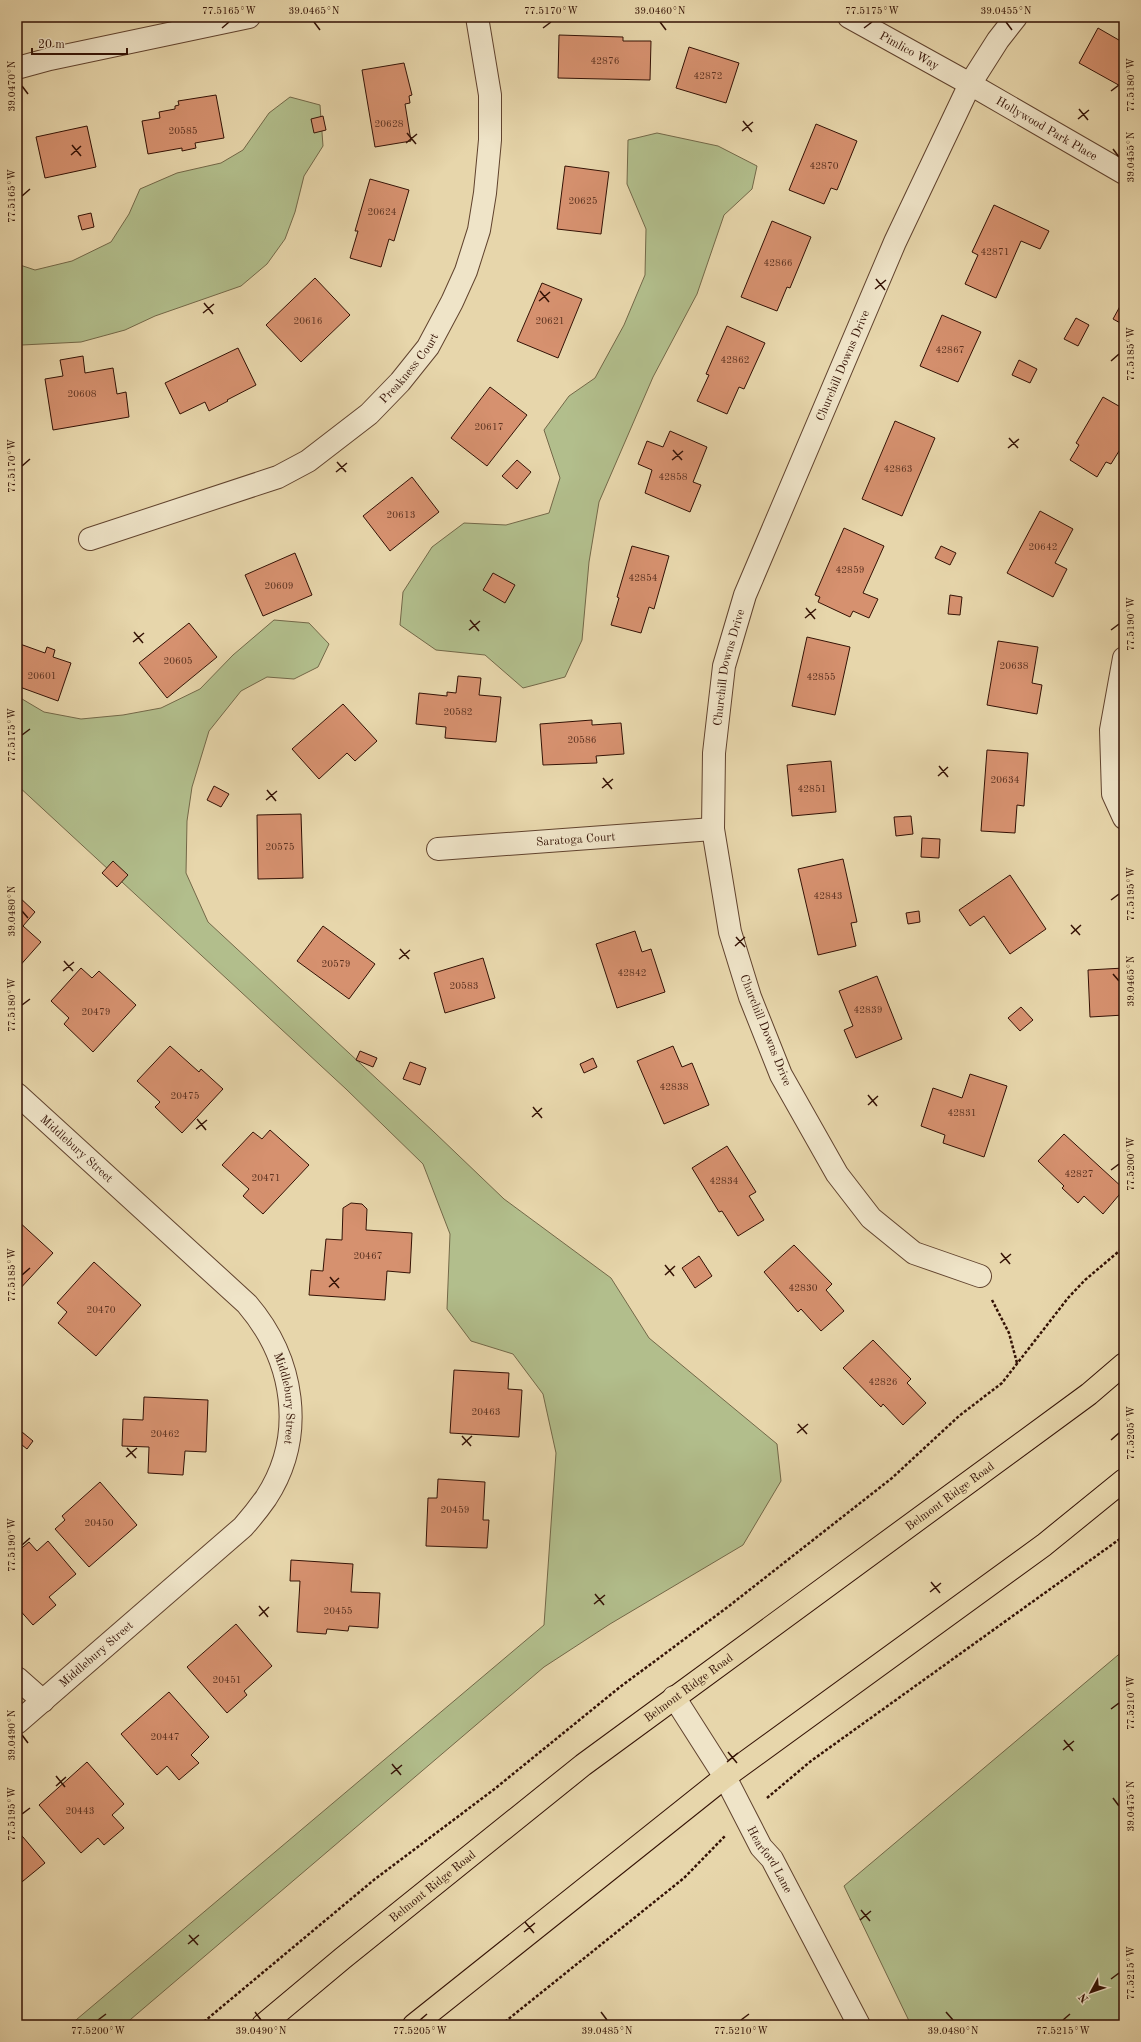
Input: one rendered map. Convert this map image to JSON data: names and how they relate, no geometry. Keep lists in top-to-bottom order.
{
  "streets": {
    "main road": ["Belmont Ridge Road"],
    "street": [
      "Pimlico Way",
      "Hollywood Park Place",
      "Churchill Downs Drive",
      "Preakness Court",
      "Saratoga Court",
      "Middlebury Street",
      "Hearford Lane"
    ]
  },
  "crossings": [
    ["Pimlico Way", "Hollywood Park Place"],
    ["Pimlico Way", "Churchill Downs Drive"],
    ["Hollywood Park Place", "Churchill Downs Drive"],
    ["Churchill Downs Drive", "Saratoga Court"],
    ["Belmont Ridge Road", "Hearford Lane"]
  ],
  "house_numbers": [
    "42876",
    "42872",
    "20628",
    "20585",
    "42870",
    "20625",
    "20624",
    "42871",
    "42866",
    "20616",
    "20621",
    "42867",
    "42862",
    "20608",
    "20617",
    "42863",
    "42858",
    "20613",
    "20642",
    "42859",
    "42854",
    "20609",
    "20605",
    "20638",
    "20601",
    "42855",
    "20582",
    "20586",
    "20634",
    "42851",
    "20575",
    "42843",
    "20579",
    "42842",
    "20583",
    "42839",
    "20479",
    "42838",
    "20475",
    "42831",
    "42827",
    "20471",
    "42834",
    "20467",
    "42830",
    "20470",
    "42826",
    "20463",
    "20462",
    "20459",
    "20450",
    "20455",
    "20451",
    "20447",
    "20443"
  ],
  "scale_bar": "20 m",
  "north": "bottom left",
  "coordinates": [
    "77.5165°W",
    "39.0465°N",
    "77.5170°W",
    "39.0460°N",
    "77.5175°W",
    "39.0455°N",
    "77.5180°W",
    "39.0470°N",
    "77.5185°W",
    "77.5190°W",
    "77.5195°W",
    "39.0480°N",
    "77.5200°W",
    "77.5205°W",
    "77.5210°W",
    "39.0490°N",
    "39.0475°N",
    "77.5215°W",
    "39.0485°N"
  ]
}
